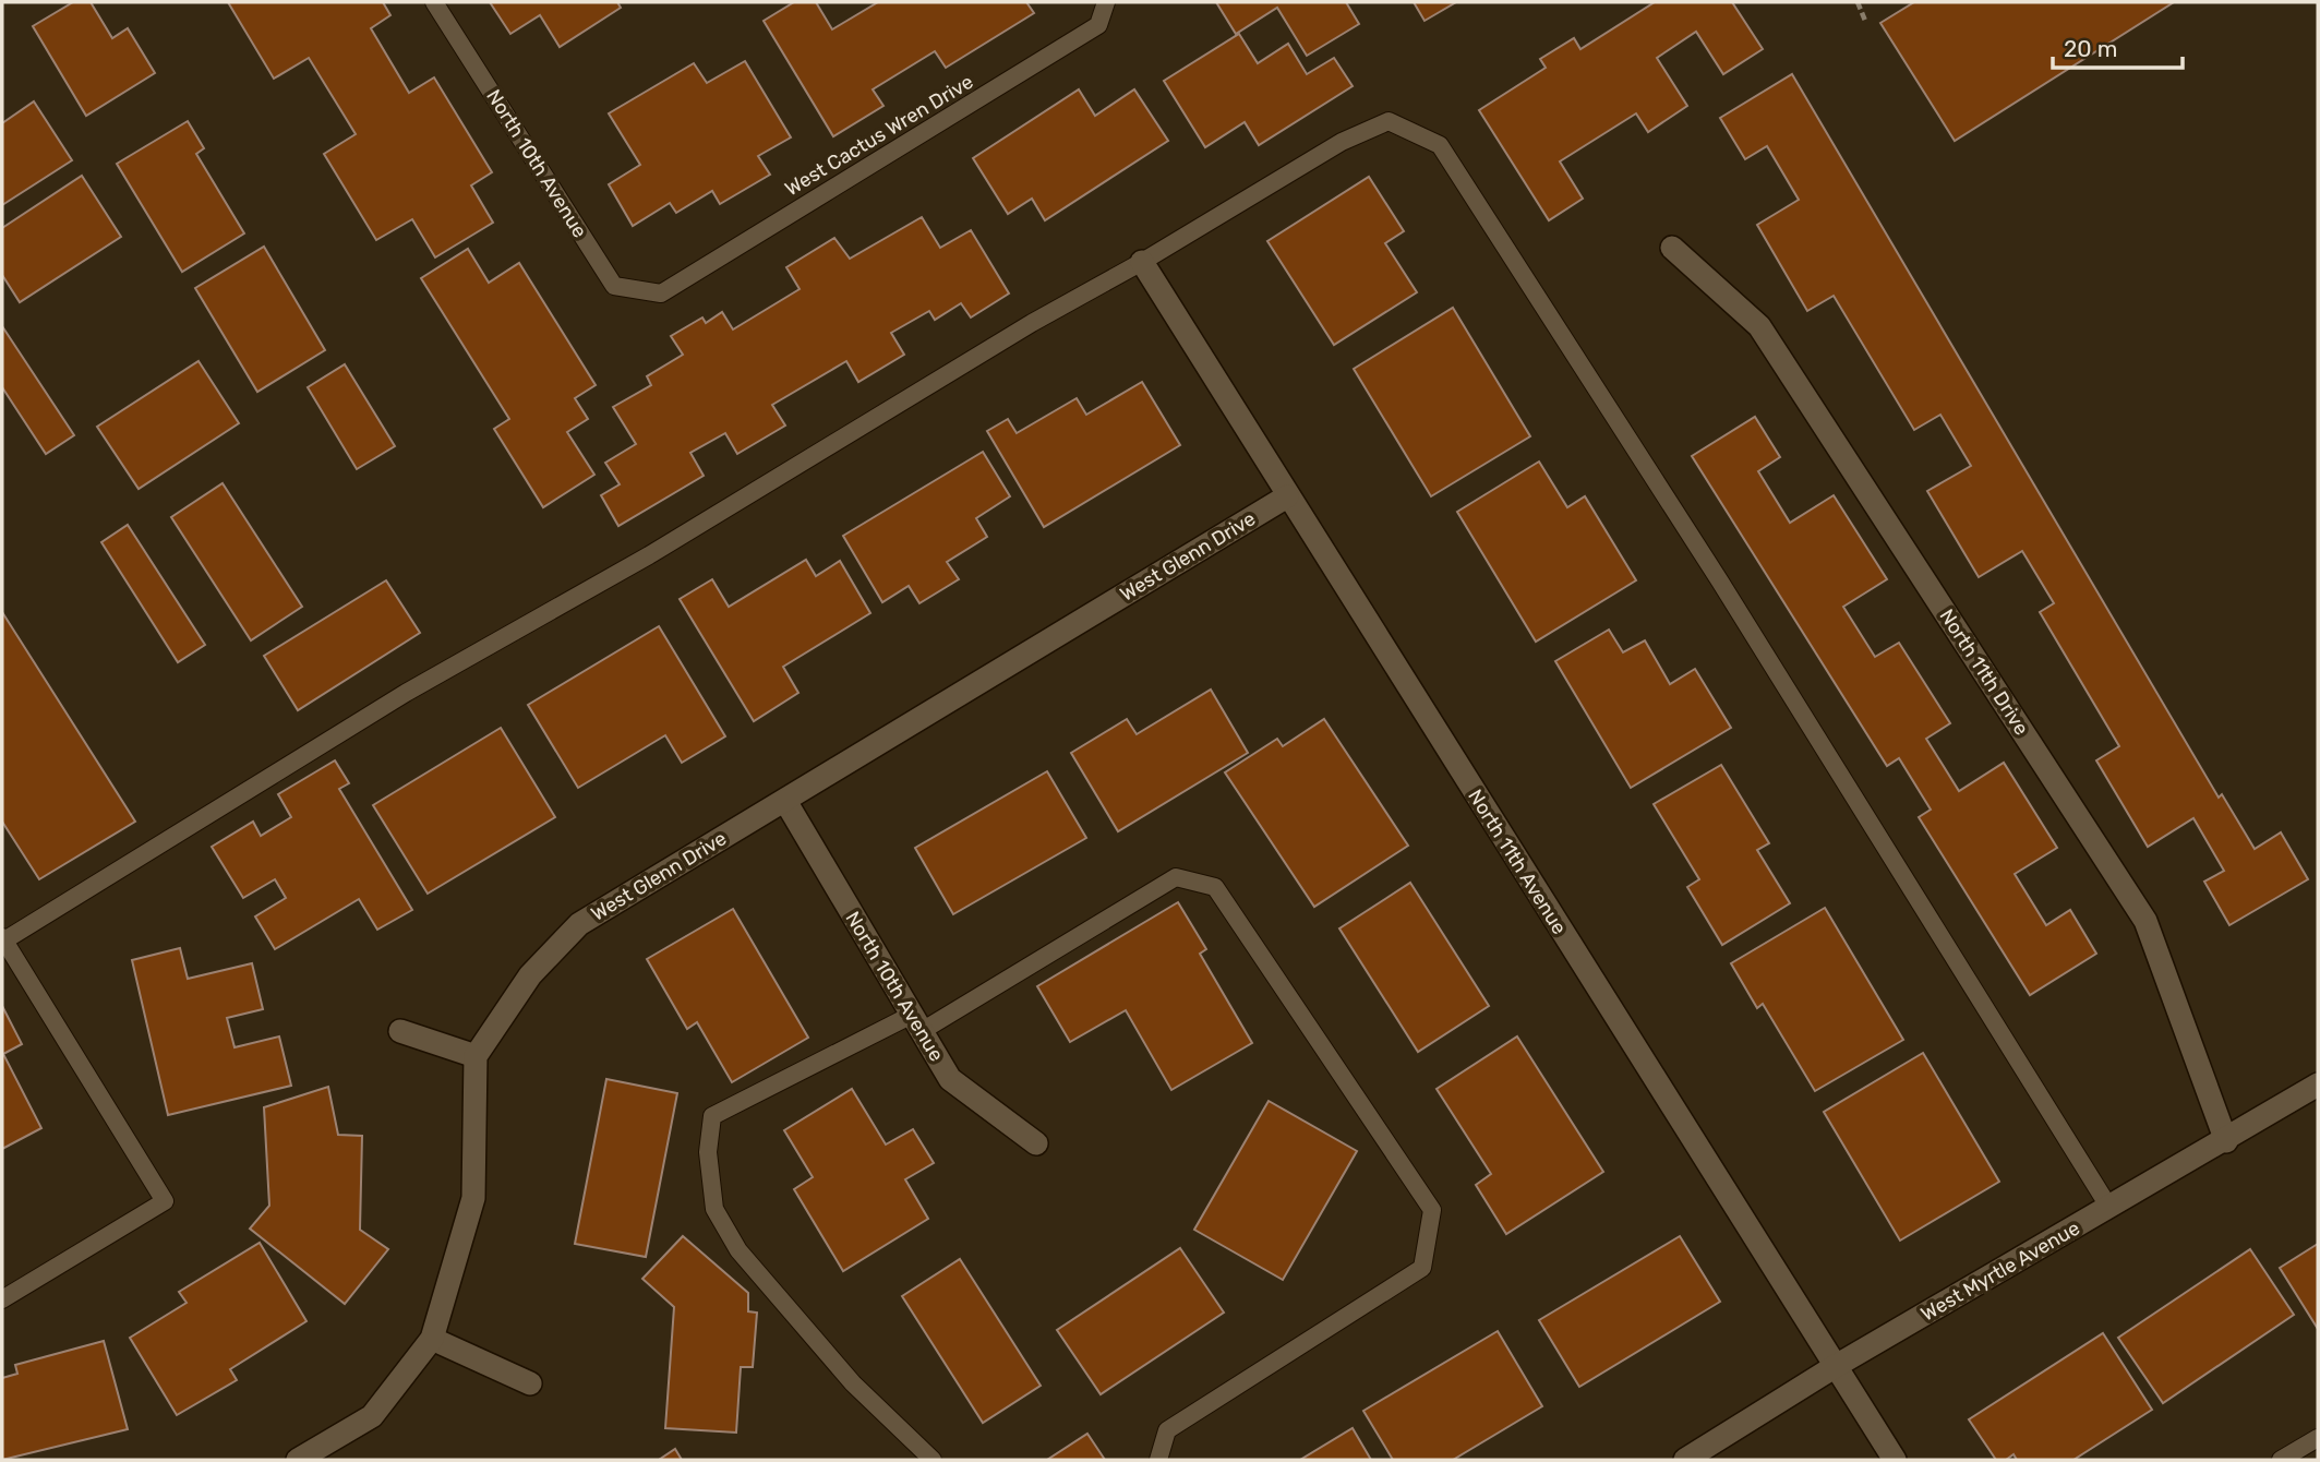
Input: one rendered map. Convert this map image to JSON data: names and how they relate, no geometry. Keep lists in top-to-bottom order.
{
  "streets": {
    "street": [
      "North 10th Avenue",
      "West Glenn Drive",
      "North 11th Drive",
      "North 11th Avenue",
      "West Myrtle Avenue"
    ],
    "lane": ["West Cactus Wren Drive"]
  },
  "crossings": [
    ["West Cactus Wren Drive", "North 10th Avenue"],
    ["North 10th Avenue", "West Glenn Drive"],
    ["West Glenn Drive", "North 11th Avenue"],
    ["North 11th Drive", "West Myrtle Avenue"],
    ["North 11th Avenue", "West Myrtle Avenue"]
  ],
  "scale_bar": "20 m"
}
